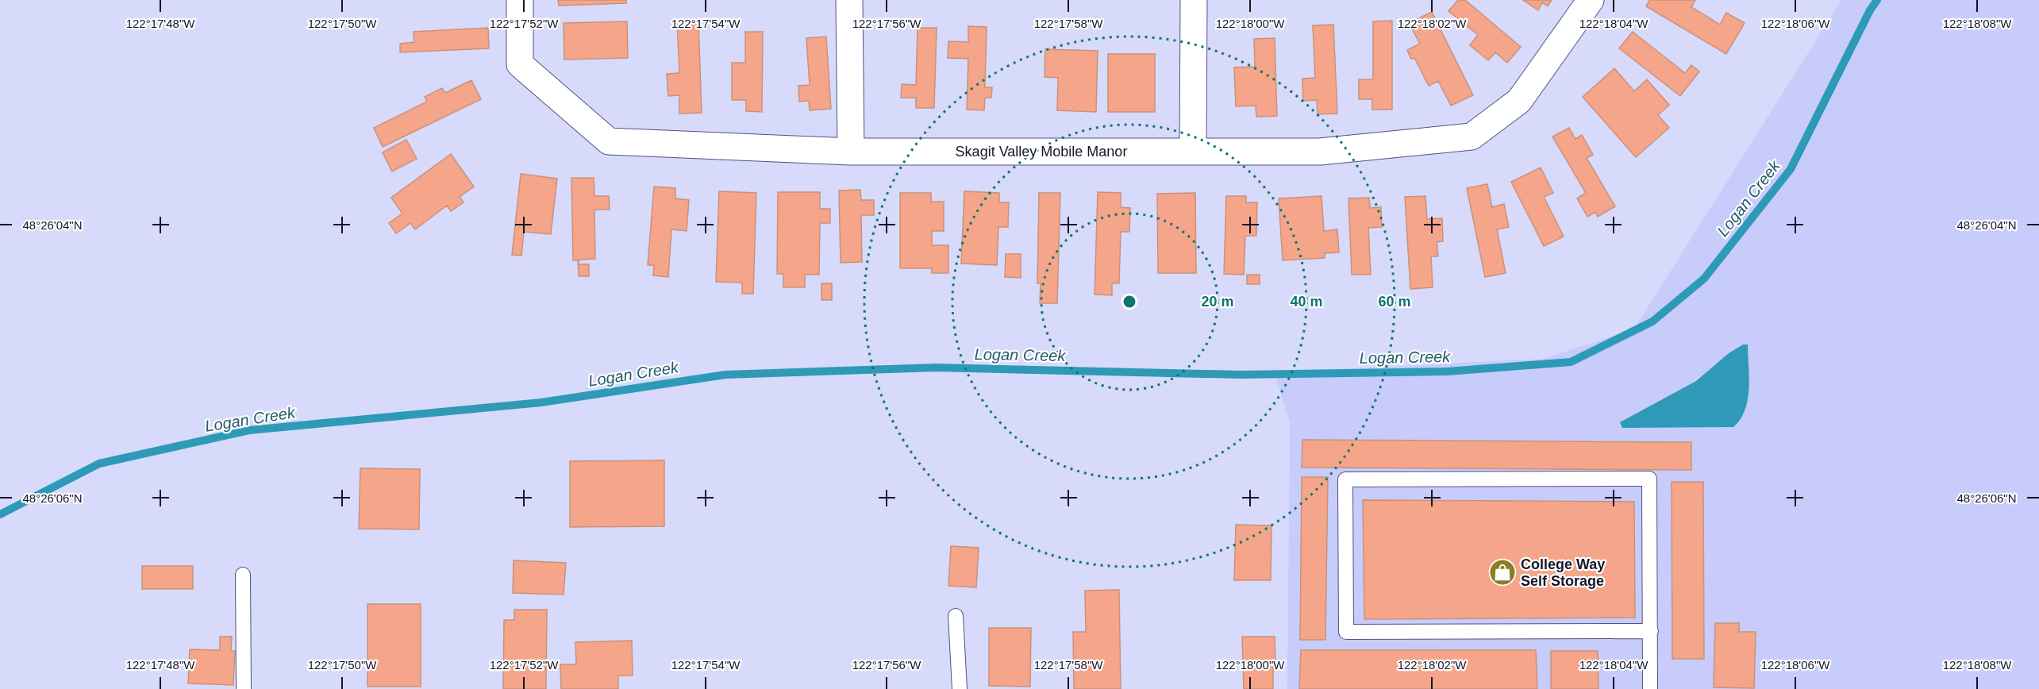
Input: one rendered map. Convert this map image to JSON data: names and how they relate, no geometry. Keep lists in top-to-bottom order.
{
  "streets": {
    "street": ["Skagit Valley Mobile Manor"]
  },
  "water": ["Logan Creek"],
  "places": {
    "shop": ["College Way Self Storage"]
  },
  "coordinates": [
    "122°17'48\"W",
    "122°17'50\"W",
    "122°17'52\"W",
    "122°17'54\"W",
    "122°17'56\"W",
    "122°17'58\"W",
    "122°18'00\"W",
    "122°18'02\"W",
    "122°18'04\"W",
    "122°18'06\"W",
    "122°18'08\"W",
    "48°26'04\"N",
    "48°26'06\"N"
  ],
  "rings": ["20 m", "40 m", "60 m"]
}
